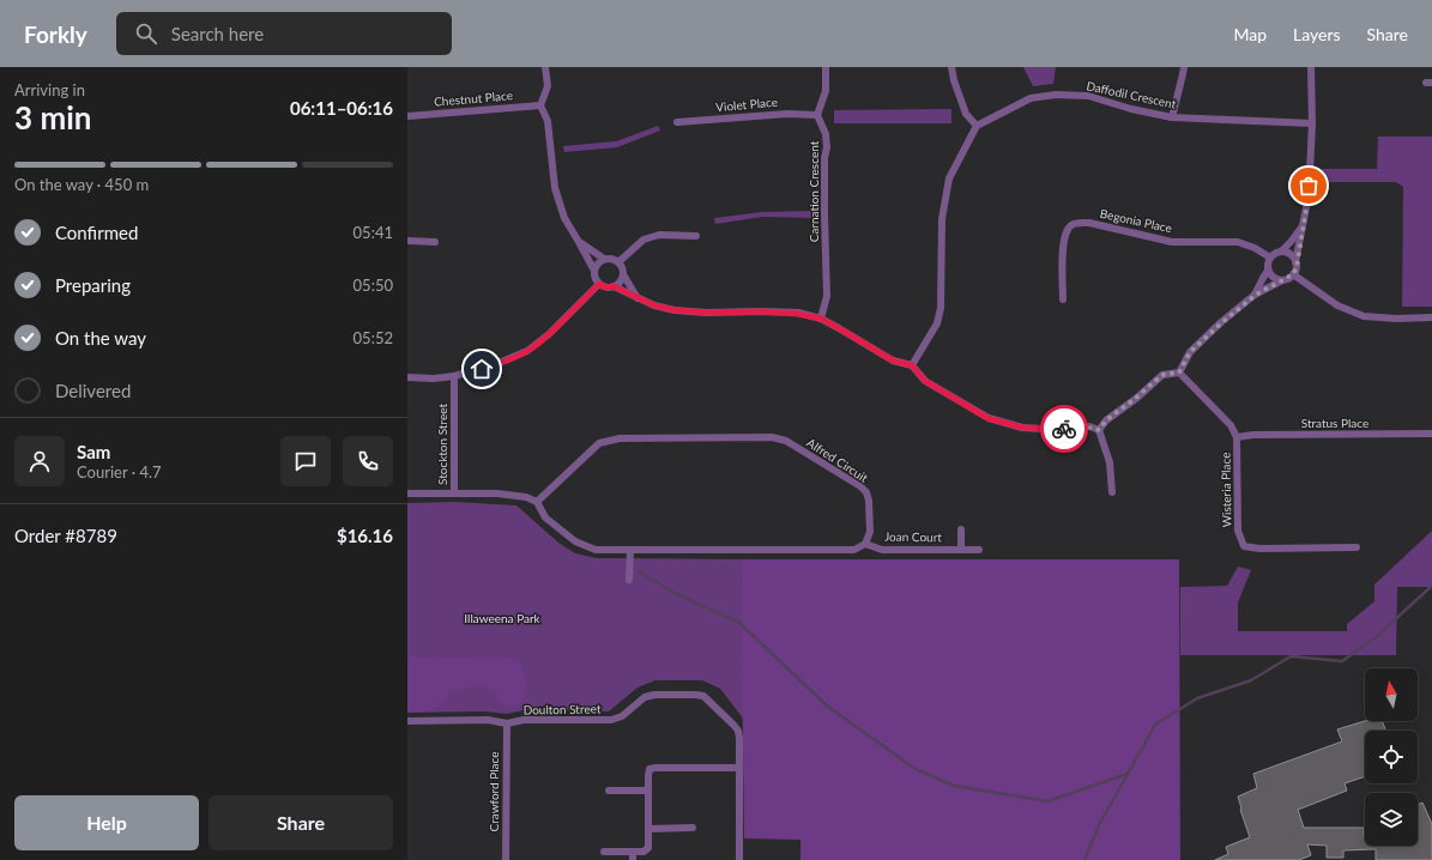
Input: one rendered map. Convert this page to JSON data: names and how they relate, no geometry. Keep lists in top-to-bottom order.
{
  "streets": {
    "street": [
      "Daffodil Crescent",
      "Chestnut Place",
      "Violet Place",
      "Carnation Crescent",
      "Begonia Place",
      "Stratus Place",
      "Stockton Street",
      "Alfred Circuit",
      "Wisteria Place",
      "Joan Court",
      "Doulton Street",
      "Crawford Place"
    ]
  },
  "crossings": [
    ["Violet Place", "Carnation Crescent"],
    ["Stratus Place", "Wisteria Place"],
    ["Alfred Circuit", "Joan Court"],
    ["Doulton Street", "Crawford Place"]
  ],
  "parks": ["Illaweena Park"],
  "north": "top",
  "page": {
    "header": "Forkly",
    "search": "Search here",
    "nav": ["Map", "Layers", "Share"],
    "heading": ["3 min", "Arriving in", "06:11–06:16"],
    "panel": [
      "Sam",
      "Courier · 4.7",
      "Order #8789",
      "$16.16"
    ],
    "bar": "On the way · 450 m",
    "list": [
      ["Confirmed", "05:41"],
      ["Preparing", "05:50"],
      ["On the way", "05:52"],
      "Delivered"
    ],
    "buttons": ["Help", "Share"]
  }
}
